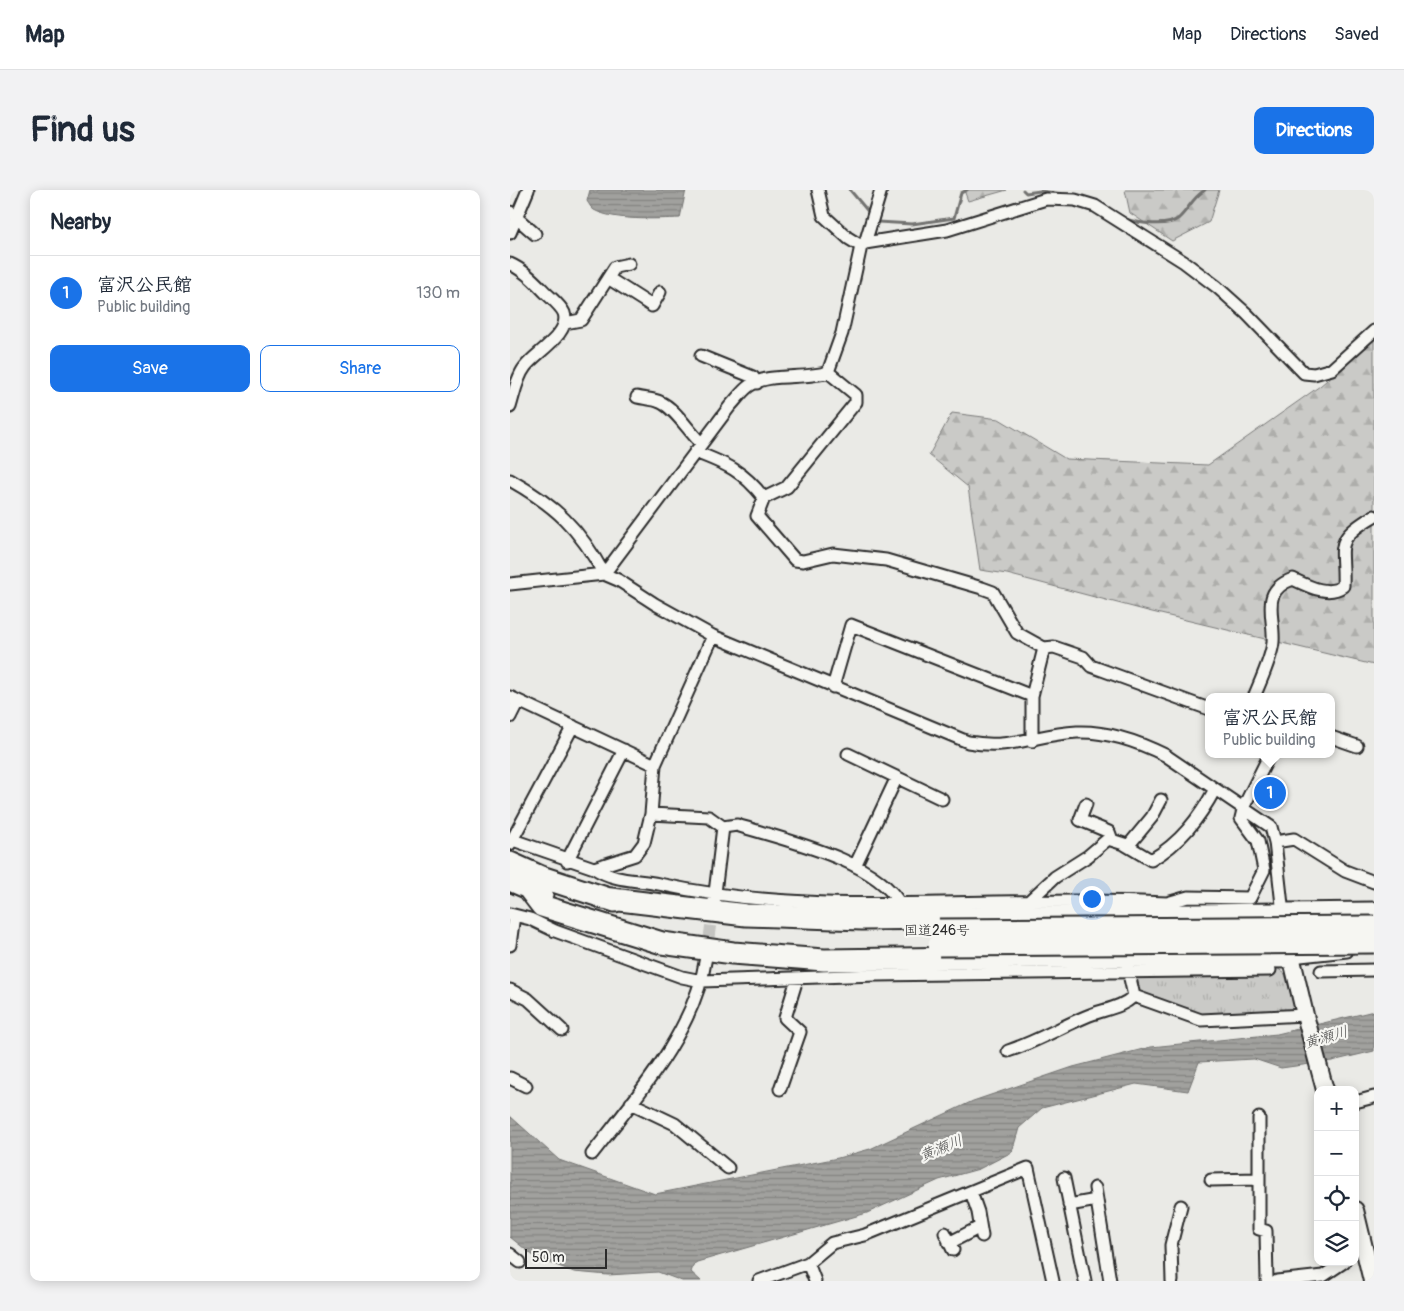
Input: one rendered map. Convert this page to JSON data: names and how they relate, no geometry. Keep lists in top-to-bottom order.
{
  "streets": {
    "highway": ["国道246号"]
  },
  "water": ["黄瀬川"],
  "scale_bar": "50 m",
  "page": {
    "header": "Map",
    "nav": ["Map", "Directions", "Saved"],
    "buttons": [
      "Directions",
      ["Save", "Share"]
    ],
    "title": "Find us",
    "heading": "Nearby",
    "list": [
      {
        "mark": "1",
        "name": "富沢公民館",
        "note": "Public building",
        "value": "130 m"
      }
    ],
    "popup": ["富沢公民館", "Public building"],
    "pins": "1",
    "map_buttons": ["+", "−"],
    "scale": "50 m"
  }
}
